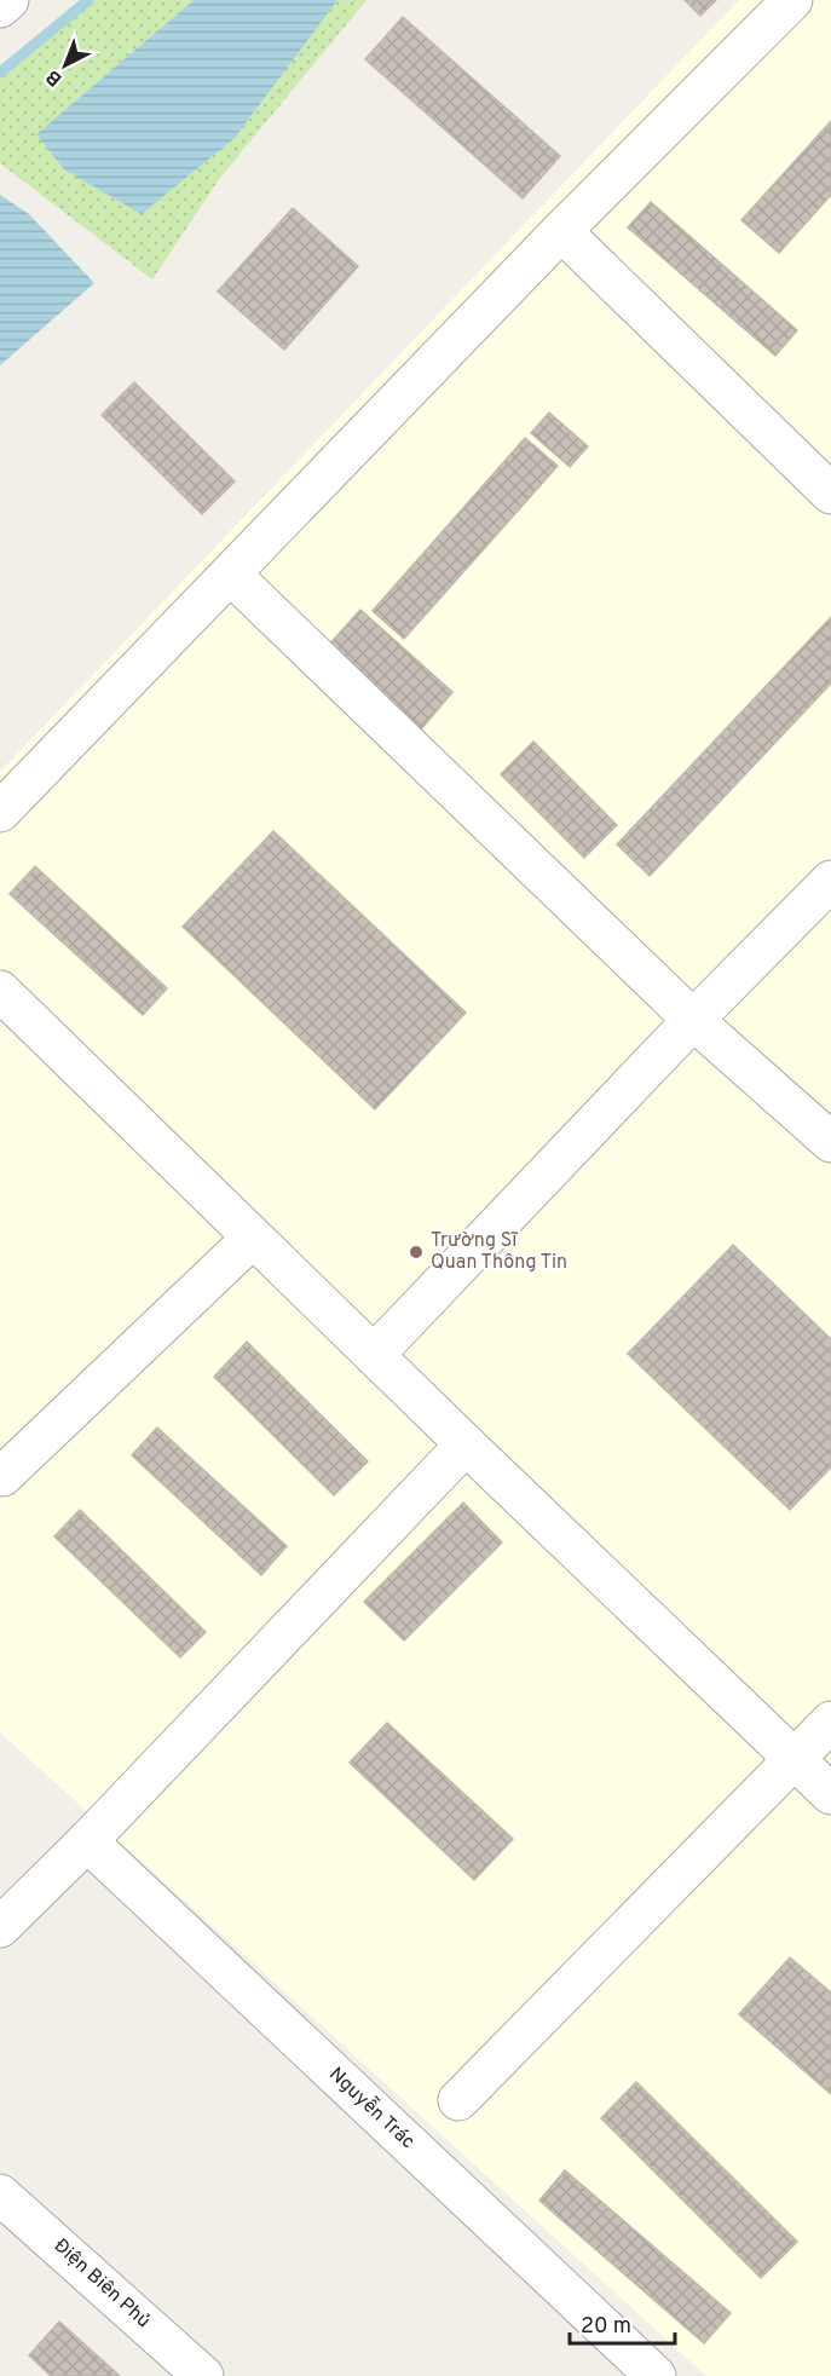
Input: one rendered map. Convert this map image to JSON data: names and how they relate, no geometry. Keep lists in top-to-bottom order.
{
  "streets": {
    "street": ["Nguyễn Trác", "Điện Biên Phủ"]
  },
  "places": ["Trường Sĩ Quan Thông Tin"],
  "scale_bar": "20 m",
  "north": "bottom left"
}
